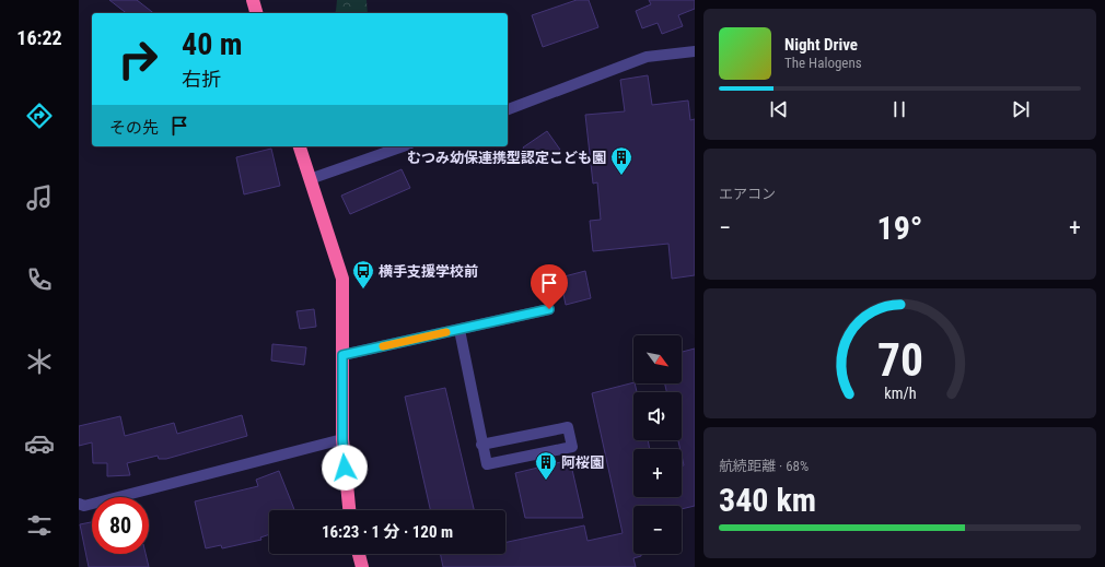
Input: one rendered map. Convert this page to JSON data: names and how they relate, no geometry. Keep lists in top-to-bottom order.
{
  "places": {
    "building": ["むつみ幼保連携型認定こども園", "阿桜園"],
    "bus stop": ["横手支援学校前"]
  },
  "north": "bottom right",
  "page": {
    "tabs": "16:22",
    "turn": ["40 m", "右折"],
    "song": ["Night Drive", "The Halogens"],
    "then": "その先",
    "tile": [
      "エアコン",
      ["航続距離 · 68%", "340 km"]
    ],
    "heat": ["−", "19°", "+"],
    "map_buttons": ["+", "−"],
    "limit": "80",
    "trip": "16:23 · 1 分 · 120 m",
    "gauge": ["70", "km/h"]
  }
}
